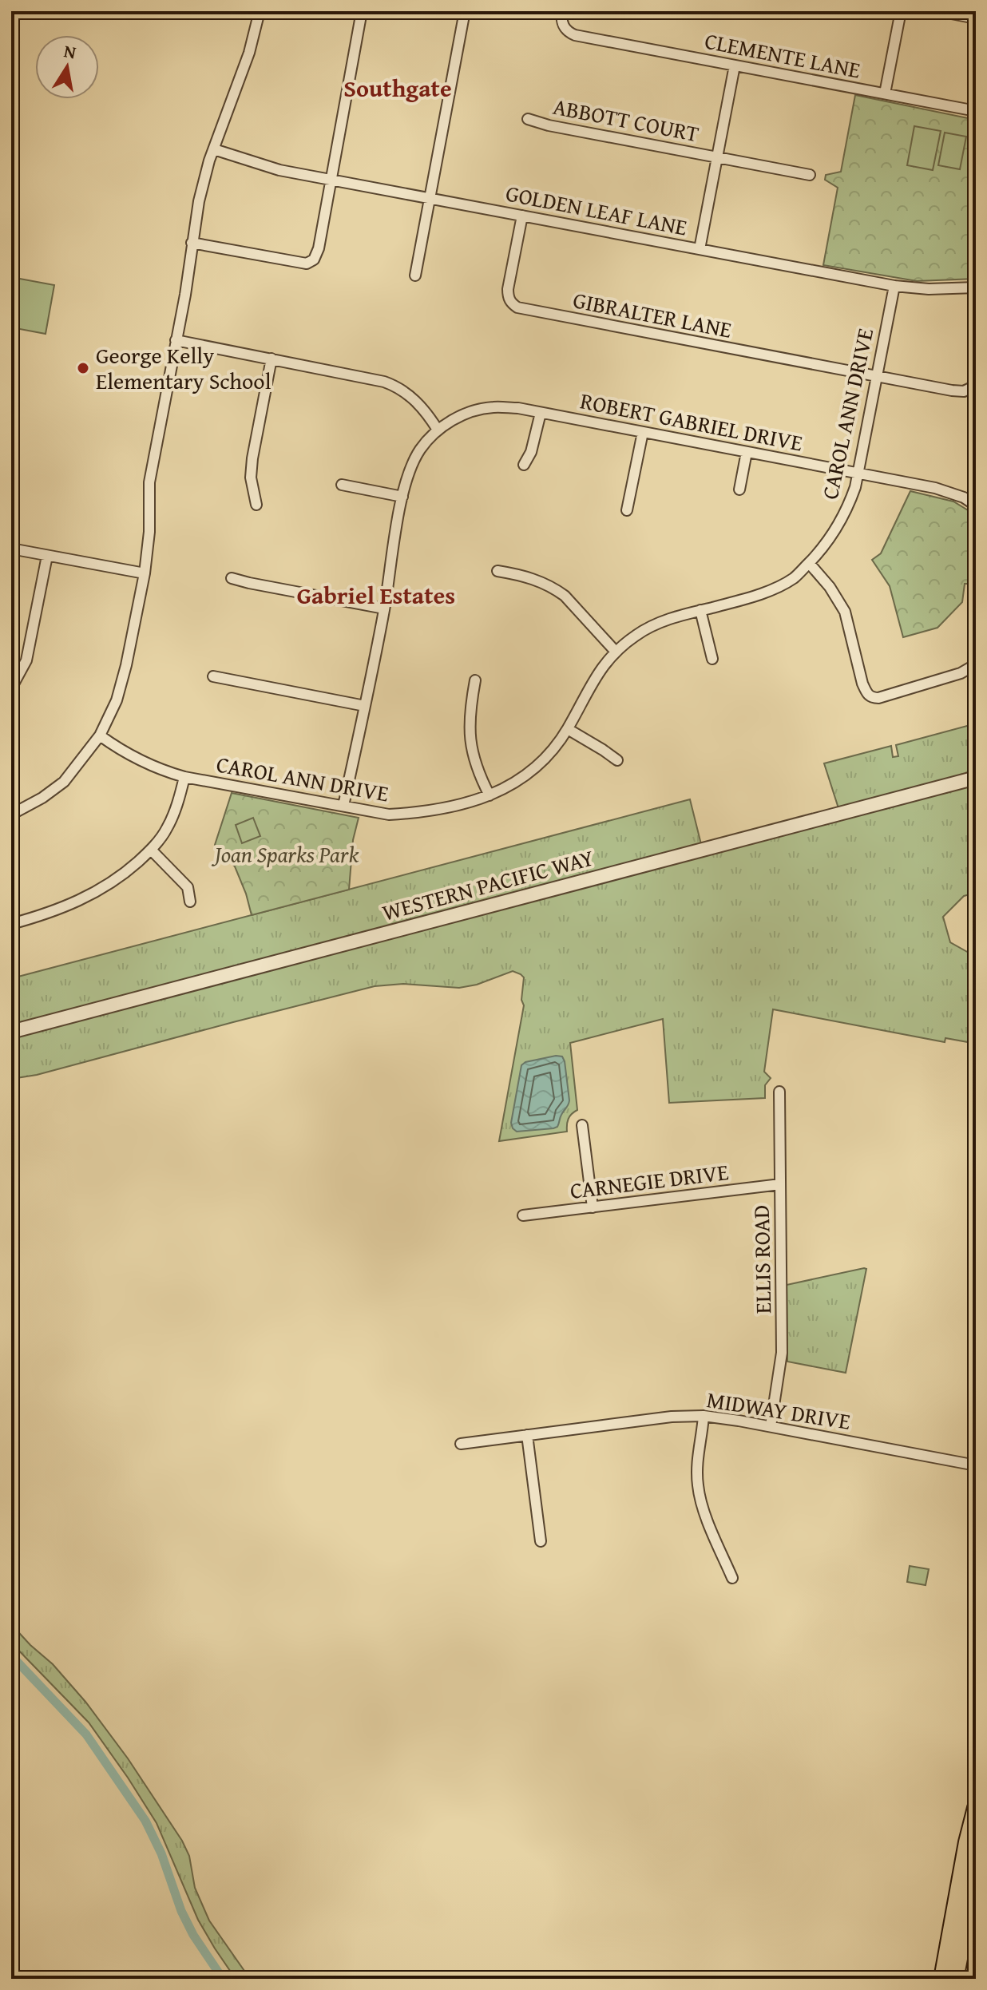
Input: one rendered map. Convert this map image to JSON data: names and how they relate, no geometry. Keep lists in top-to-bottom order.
{
  "streets": {
    "street": [
      "CLEMENTE LANE",
      "ABBOTT COURT",
      "GOLDEN LEAF LANE",
      "GIBRALTER LANE",
      "CAROL ANN DRIVE",
      "ROBERT GABRIEL DRIVE",
      "WESTERN PACIFIC WAY",
      "CARNEGIE DRIVE",
      "ELLIS ROAD",
      "MIDWAY DRIVE"
    ]
  },
  "crossings": [
    ["GOLDEN LEAF LANE", "GIBRALTER LANE"],
    ["GOLDEN LEAF LANE", "CAROL ANN DRIVE"],
    ["GIBRALTER LANE", "CAROL ANN DRIVE"],
    ["CAROL ANN DRIVE", "ROBERT GABRIEL DRIVE"],
    ["CARNEGIE DRIVE", "ELLIS ROAD"],
    ["ELLIS ROAD", "MIDWAY DRIVE"]
  ],
  "districts": ["Southgate", "Gabriel Estates"],
  "parks": ["Joan Sparks Park"],
  "places": ["George Kelly Elementary School"],
  "north": "top"
}
